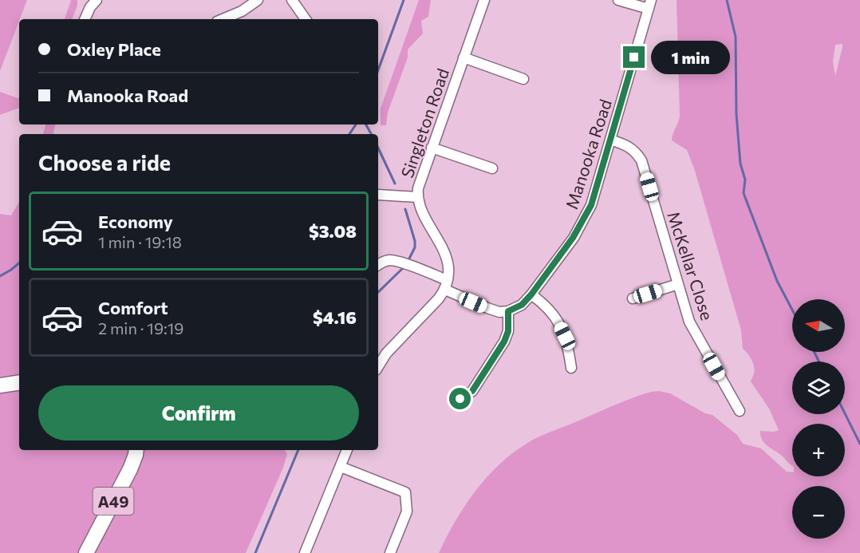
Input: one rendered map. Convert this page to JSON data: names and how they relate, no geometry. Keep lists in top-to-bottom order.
{
  "streets": {
    "highway": ["A49"],
    "street": ["Singleton Road", "Manooka Road", "McKellar Close"]
  },
  "crossings": [
    ["Manooka Road", "McKellar Close"]
  ],
  "north": "left",
  "page": {
    "banner": ["Oxley Place", "Manooka Road"],
    "bubble": "1 min",
    "heading": "Choose a ride",
    "list": [
      {
        "name": "Economy",
        "note": "1 min · 19:18",
        "value": "$3.08"
      },
      {
        "name": "Comfort",
        "note": "2 min · 19:19",
        "value": "$4.16"
      }
    ],
    "map_buttons": ["+", "−"],
    "buttons": "Confirm"
  }
}
